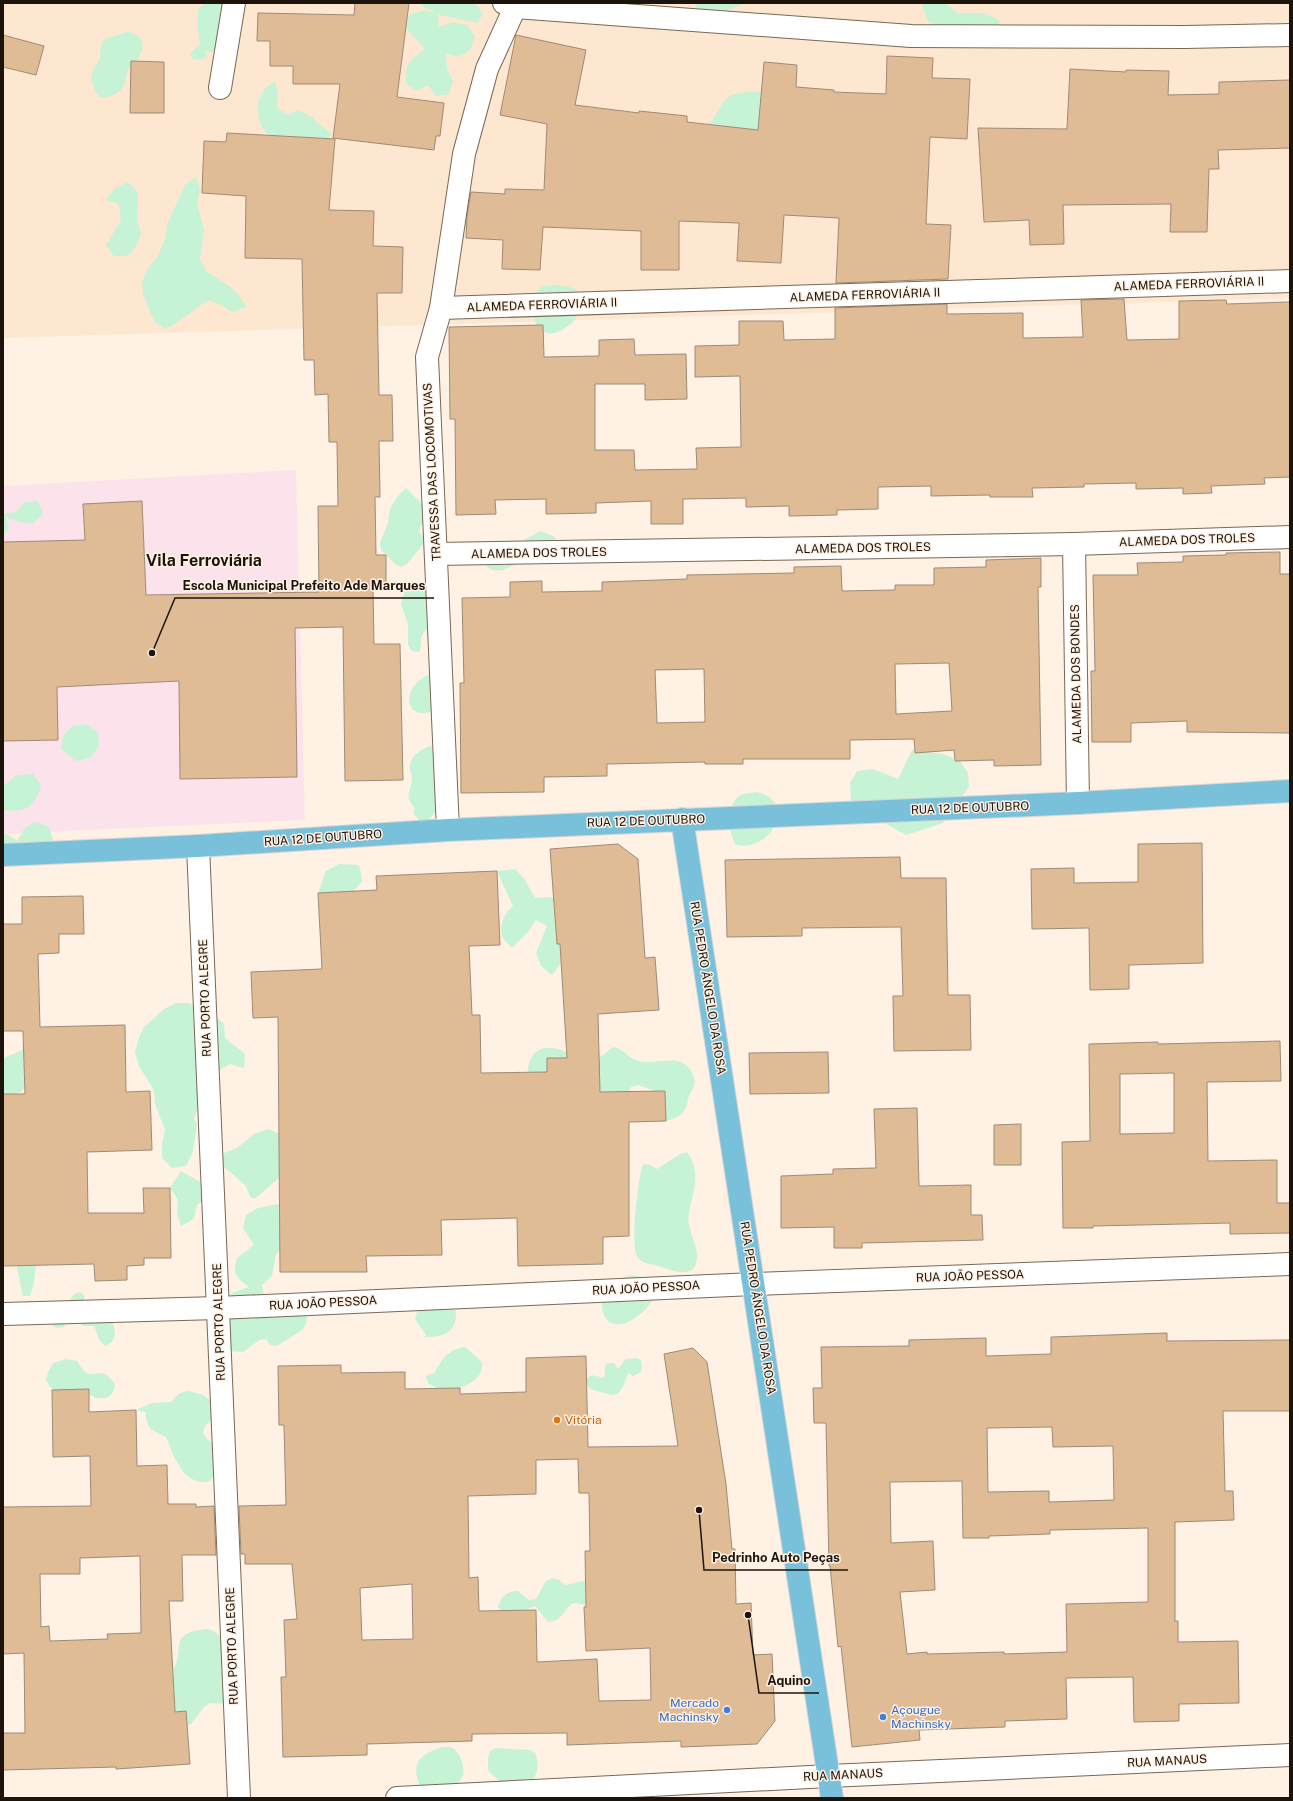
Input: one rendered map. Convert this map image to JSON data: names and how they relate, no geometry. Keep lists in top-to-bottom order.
{
  "streets": {
    "main road": ["RUA 12 DE OUTUBRO", "RUA PEDRO ÂNGELO DA ROSA"],
    "street": [
      "ALAMEDA FERROVIÁRIA II",
      "TRAVESSA DAS LOCOMOTIVAS",
      "ALAMEDA DOS TROLES",
      "ALAMEDA DOS BONDES",
      "RUA PORTO ALEGRE",
      "RUA JOÃO PESSOA",
      "RUA MANAUS"
    ]
  },
  "crossings": [
    ["ALAMEDA FERROVIÁRIA II", "TRAVESSA DAS LOCOMOTIVAS"],
    ["TRAVESSA DAS LOCOMOTIVAS", "ALAMEDA DOS TROLES"],
    ["TRAVESSA DAS LOCOMOTIVAS", "RUA 12 DE OUTUBRO"],
    ["ALAMEDA DOS TROLES", "ALAMEDA DOS BONDES"],
    ["ALAMEDA DOS BONDES", "RUA 12 DE OUTUBRO"],
    ["RUA 12 DE OUTUBRO", "RUA PEDRO ÂNGELO DA ROSA"],
    ["RUA 12 DE OUTUBRO", "RUA PORTO ALEGRE"],
    ["RUA PEDRO ÂNGELO DA ROSA", "RUA JOÃO PESSOA"],
    ["RUA PEDRO ÂNGELO DA ROSA", "RUA MANAUS"],
    ["RUA PORTO ALEGRE", "RUA JOÃO PESSOA"]
  ],
  "districts": ["Vila Ferroviária"],
  "places": [
    "Escola Municipal Prefeito Ade Marques",
    "Vitória",
    "Pedrinho Auto Peças",
    "Aquino",
    "Mercado Machinsky",
    "Açougue Machinsky"
  ]
}
